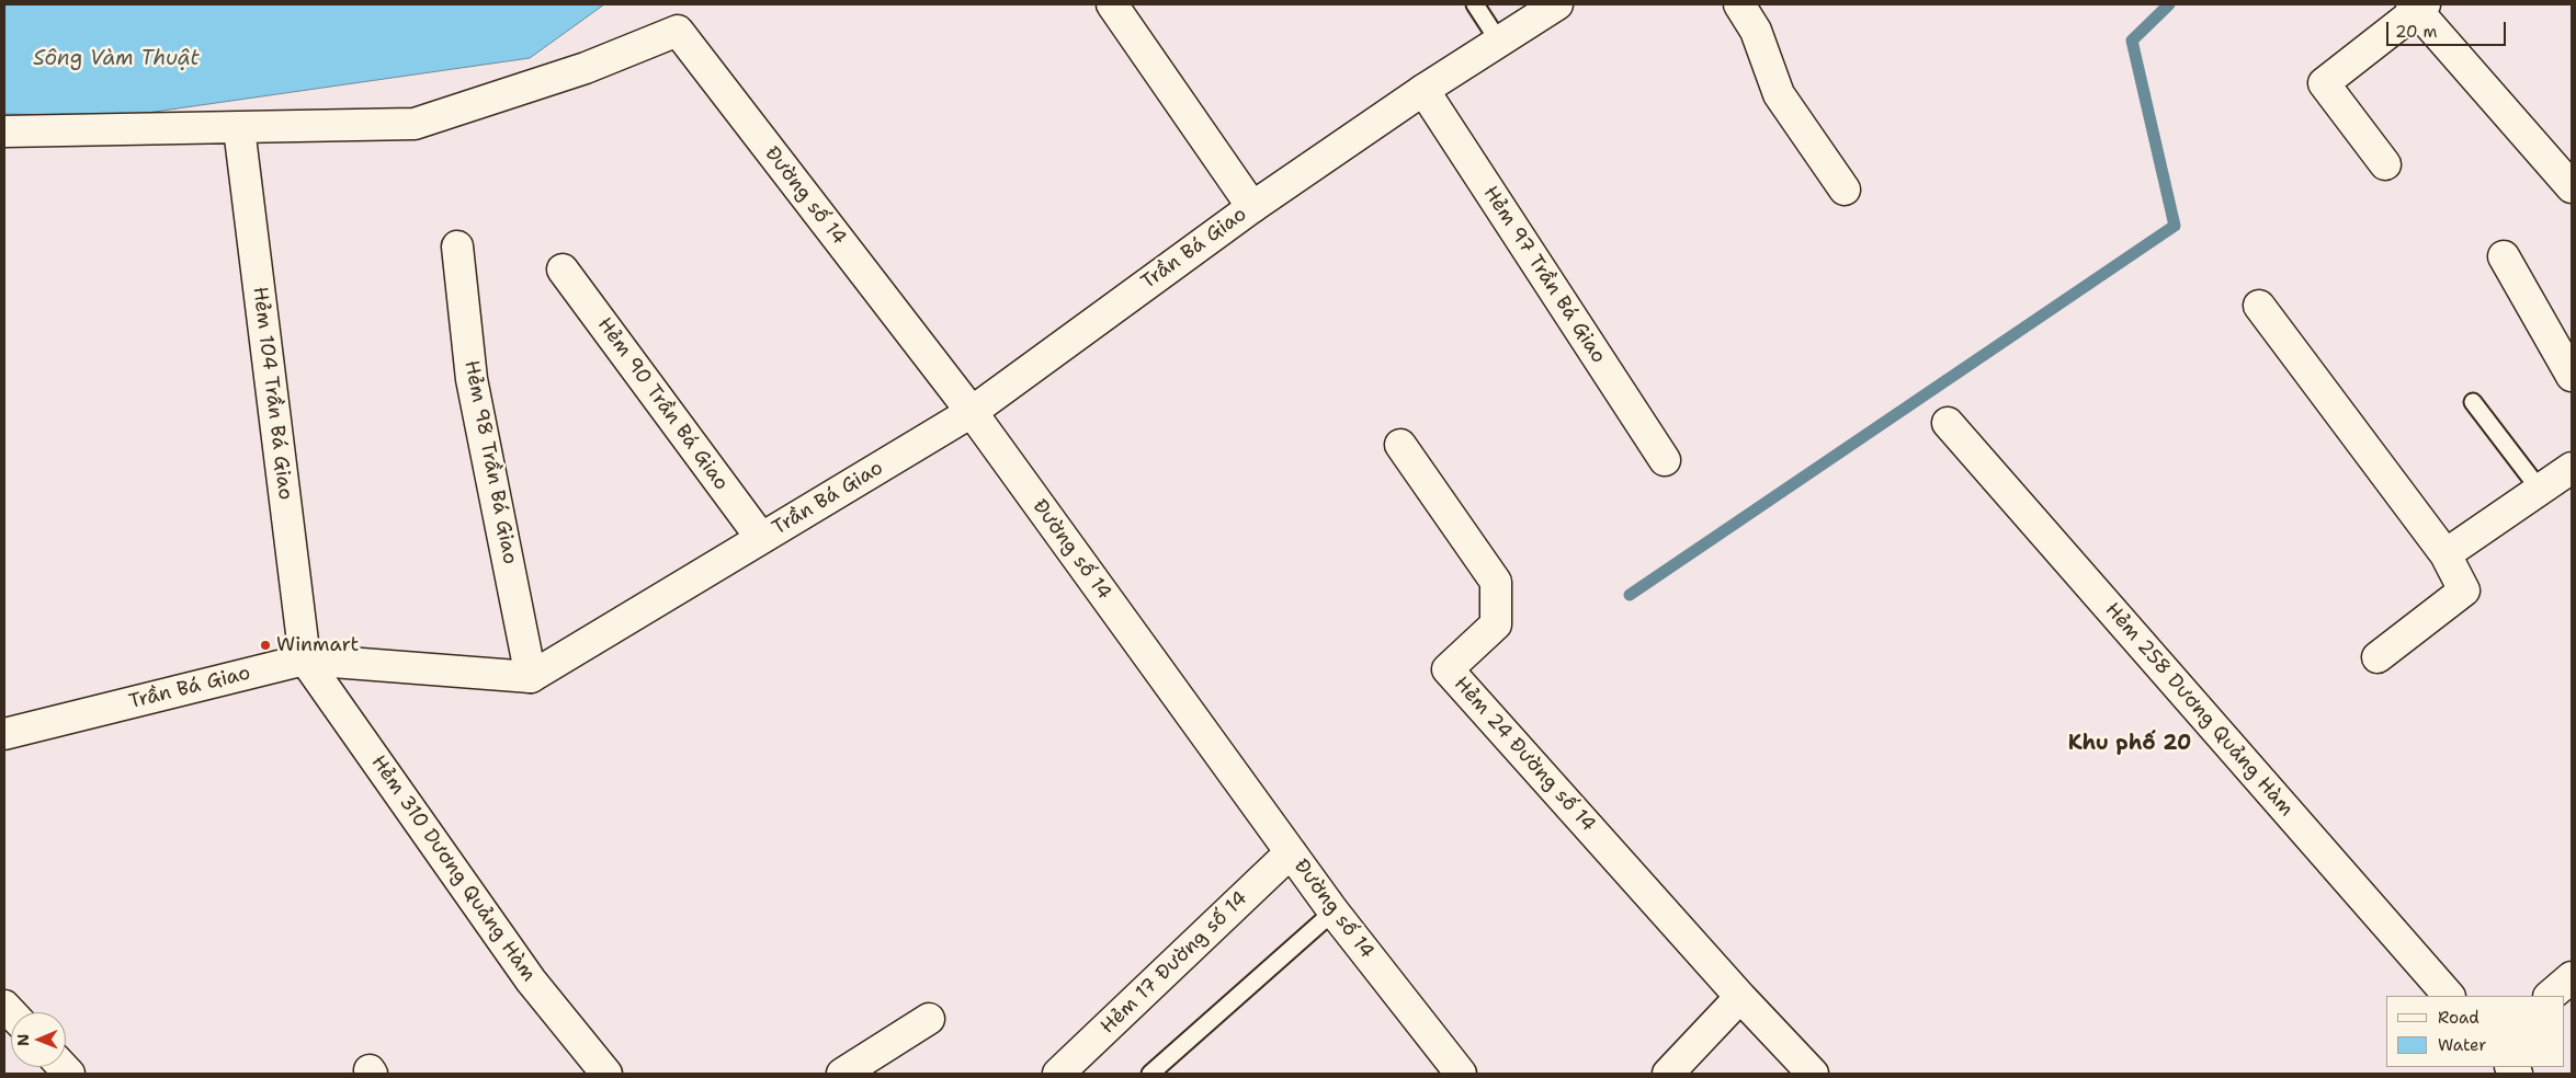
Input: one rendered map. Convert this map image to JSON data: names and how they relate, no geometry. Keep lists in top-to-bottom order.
{
  "streets": {
    "street": [
      "Đường số 14",
      "Trần Bá Giao",
      "Hẻm 97 Trần Bá Giao",
      "Hẻm 104 Trần Bá Giao",
      "Hẻm 90 Trần Bá Giao",
      "Hẻm 98 Trần Bá Giao",
      "Hẻm 258 Dương Quảng Hàm",
      "Hẻm 24 Đường số 14",
      "Hẻm 310 Dương Quảng Hàm",
      "Hẻm 17 Đường số 14"
    ]
  },
  "crossings": [
    ["Đường số 14", "Trần Bá Giao"],
    ["Đường số 14", "Hẻm 104 Trần Bá Giao"],
    ["Đường số 14", "Hẻm 17 Đường số 14"],
    ["Trần Bá Giao", "Hẻm 97 Trần Bá Giao"],
    ["Trần Bá Giao", "Hẻm 104 Trần Bá Giao"],
    ["Trần Bá Giao", "Hẻm 90 Trần Bá Giao"],
    ["Trần Bá Giao", "Hẻm 98 Trần Bá Giao"],
    ["Trần Bá Giao", "Hẻm 310 Dương Quảng Hàm"],
    ["Hẻm 104 Trần Bá Giao", "Hẻm 310 Dương Quảng Hàm"]
  ],
  "districts": ["Khu phố 20"],
  "water": ["Sông Vàm Thuật"],
  "places": ["Winmart"],
  "legend": ["Road", "Water"],
  "scale_bar": "20 m",
  "north": "left"
}
